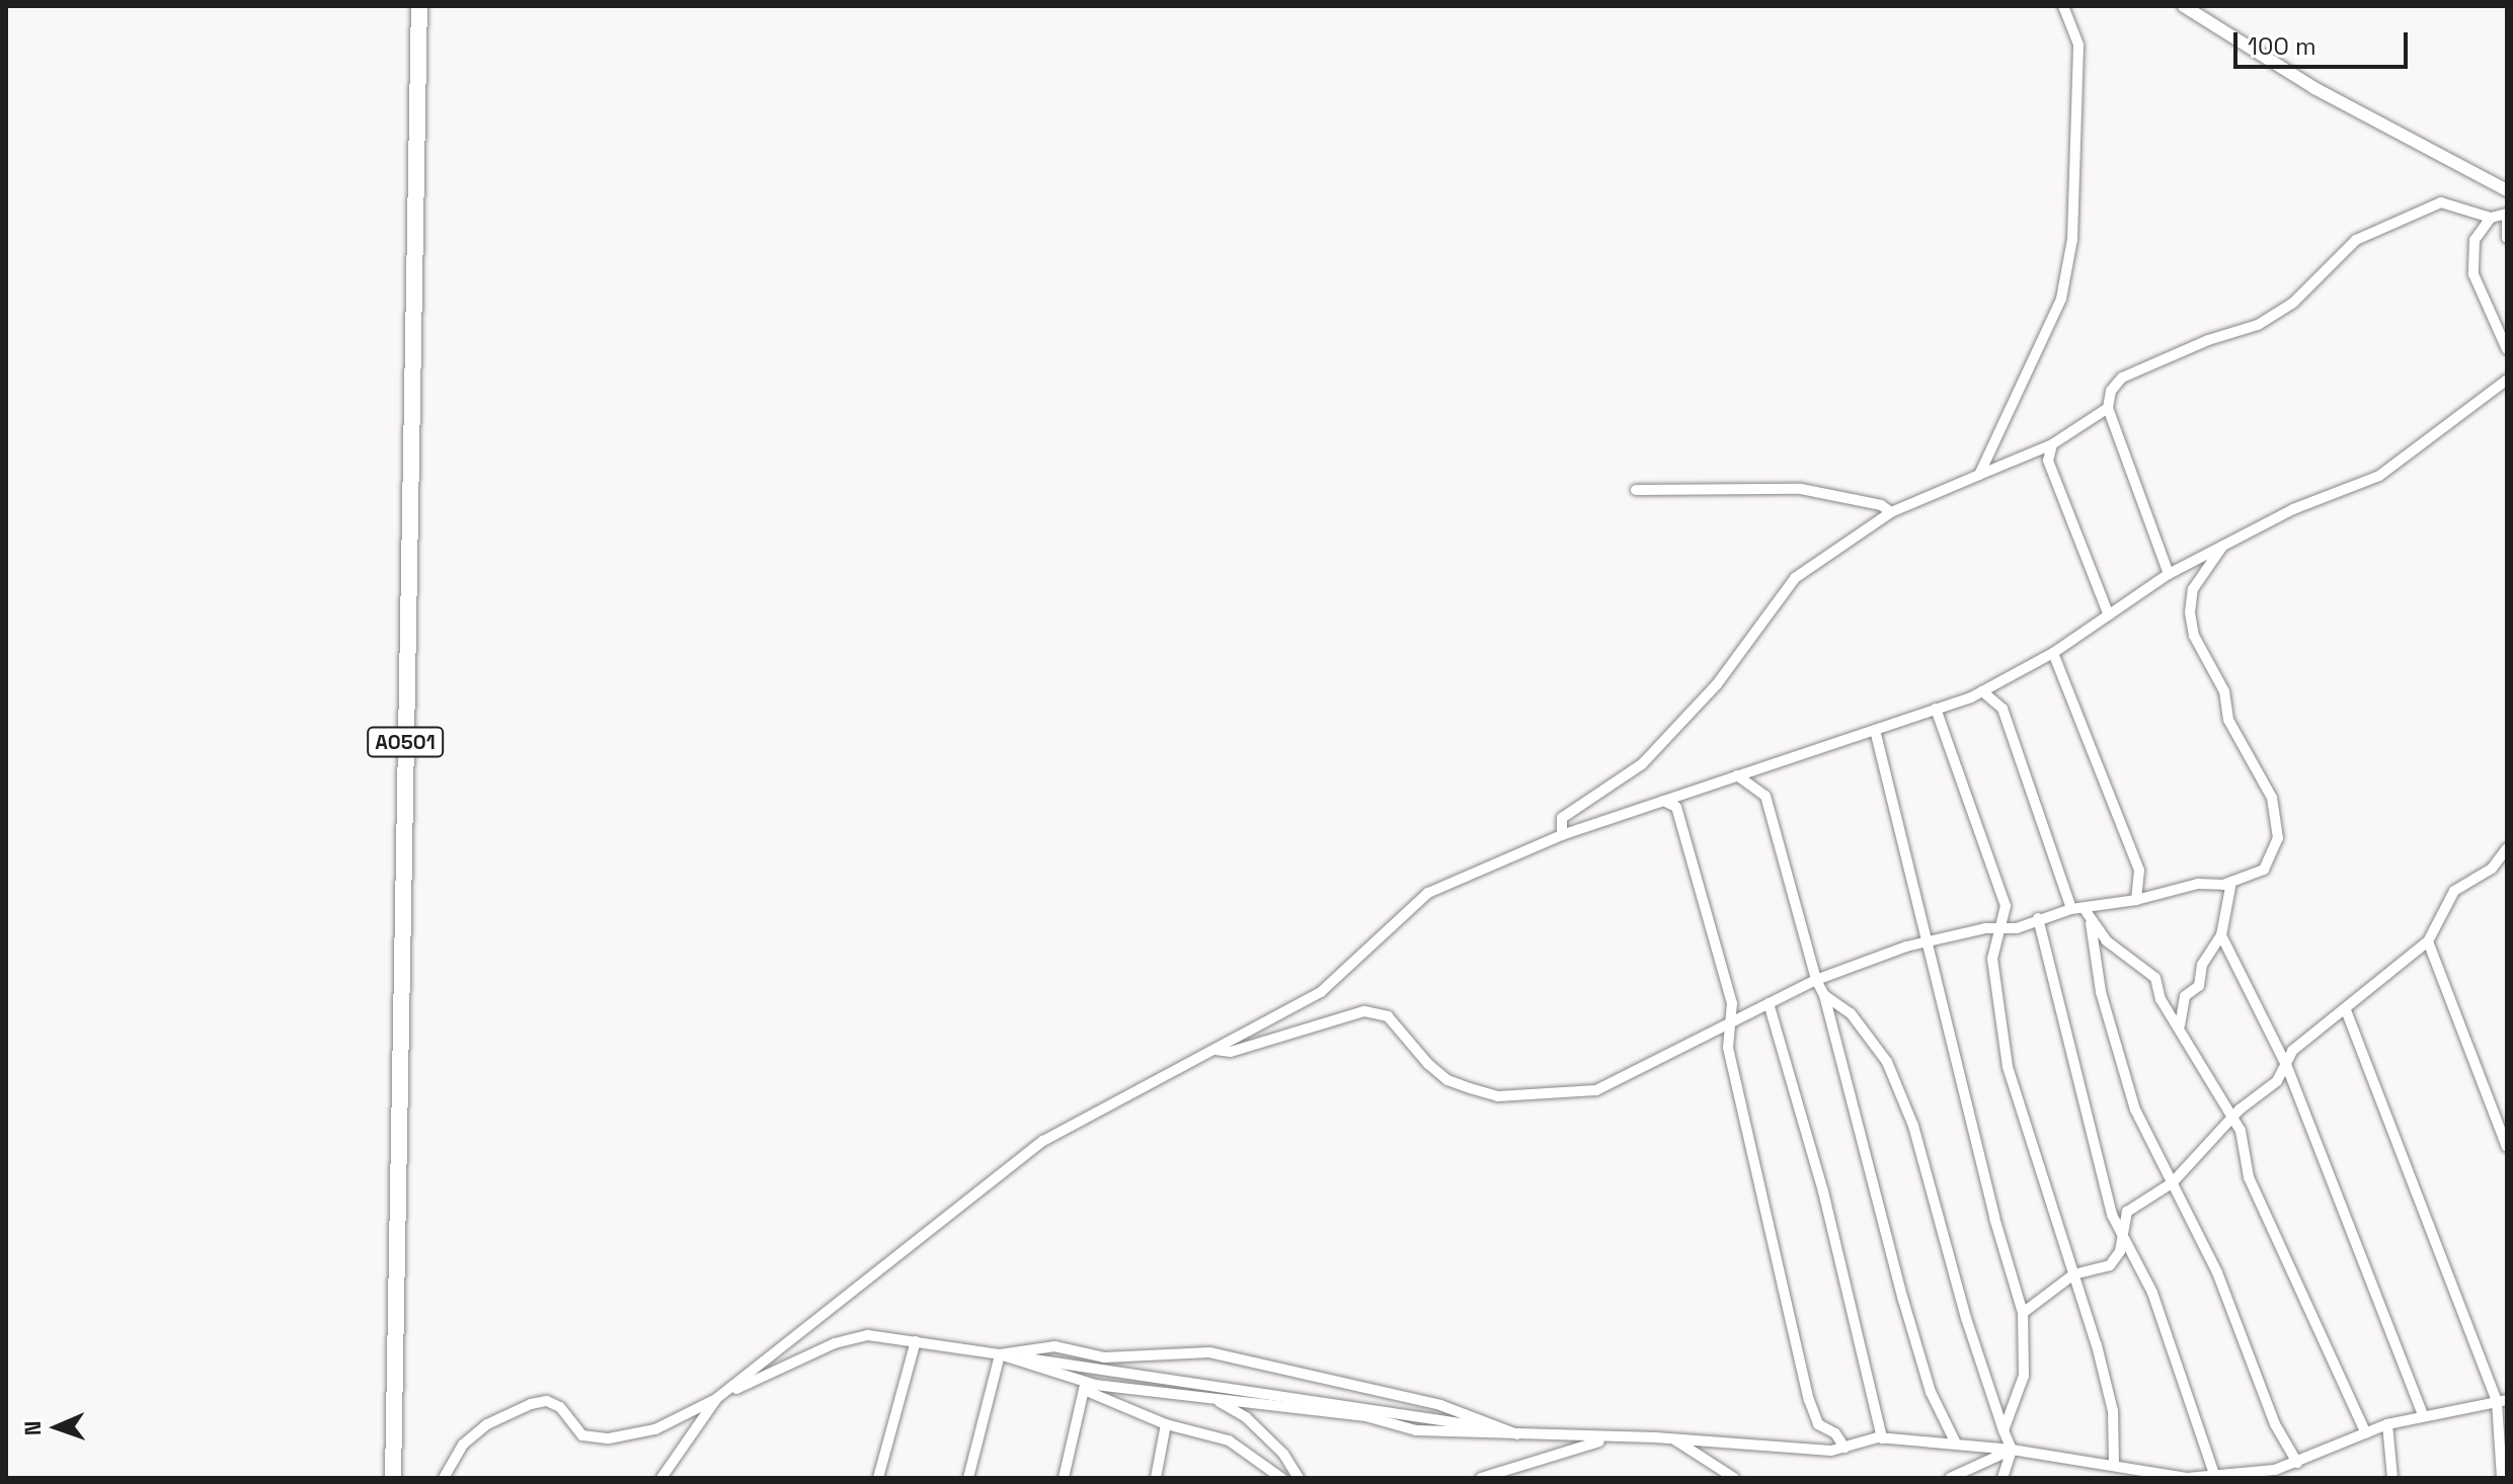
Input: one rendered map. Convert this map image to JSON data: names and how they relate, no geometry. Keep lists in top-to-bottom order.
{
  "streets": {
    "highway": ["A0501"]
  },
  "scale_bar": "100 m",
  "north": "left"
}
